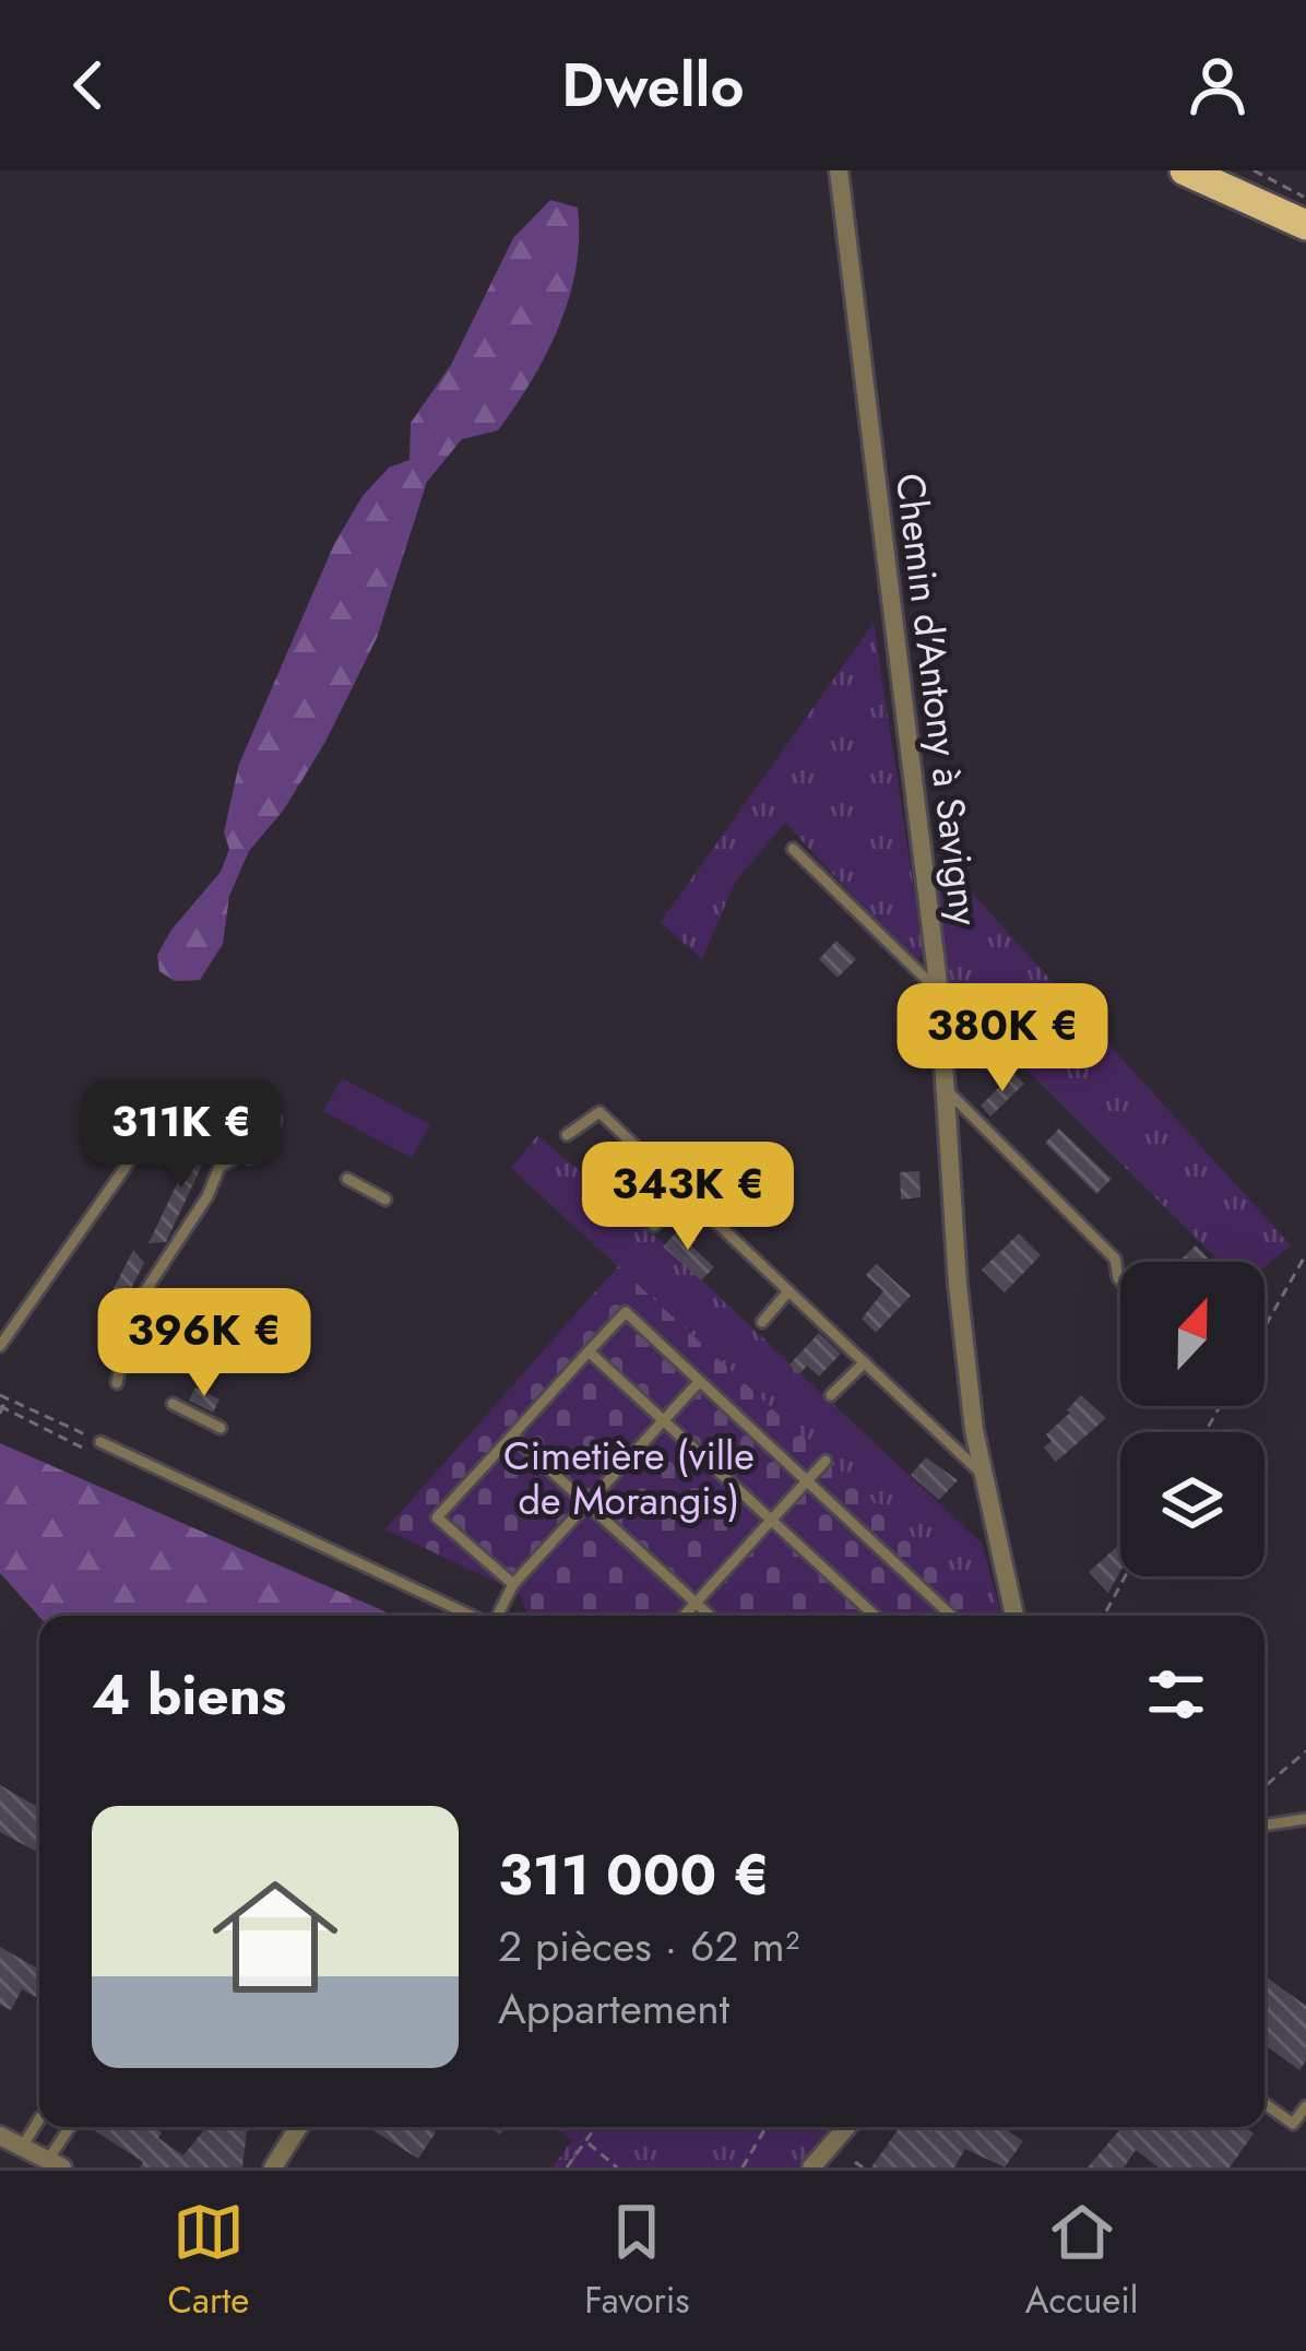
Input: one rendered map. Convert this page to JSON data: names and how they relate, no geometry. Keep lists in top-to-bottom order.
{
  "streets": {
    "street": ["Chemin d'Antony à Savigny"]
  },
  "parks": ["Cimetière (ville de Morangis)"],
  "north": "top",
  "page": {
    "header": "Dwello",
    "price": [
      "380K €",
      "311K €",
      "343K €",
      "396K €"
    ],
    "heading": "4 biens",
    "list": [
      {
        "name": "311 000 €",
        "note": "2 pièces · 62 m² · Appartement"
      }
    ],
    "tabs": ["Carte", "Favoris", "Accueil"]
  }
}
